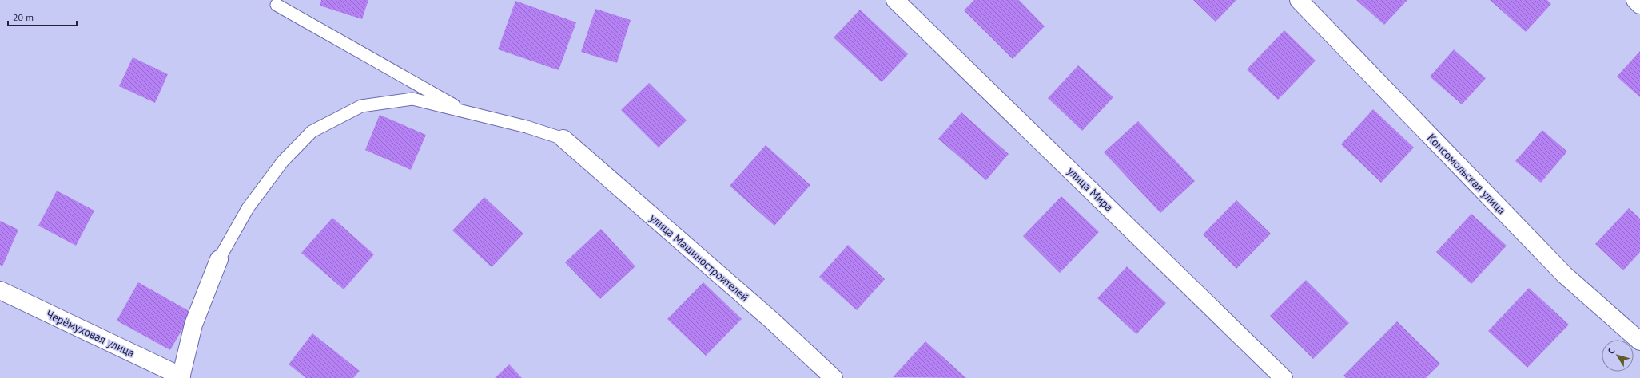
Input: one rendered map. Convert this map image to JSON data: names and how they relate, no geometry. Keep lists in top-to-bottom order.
{
  "streets": {
    "street": [
      "Комсомольская улица",
      "улица Мира",
      "улица Машиностроителей",
      "Черёмуховая улица"
    ]
  },
  "scale_bar": "20 m",
  "north": "top left"
}
